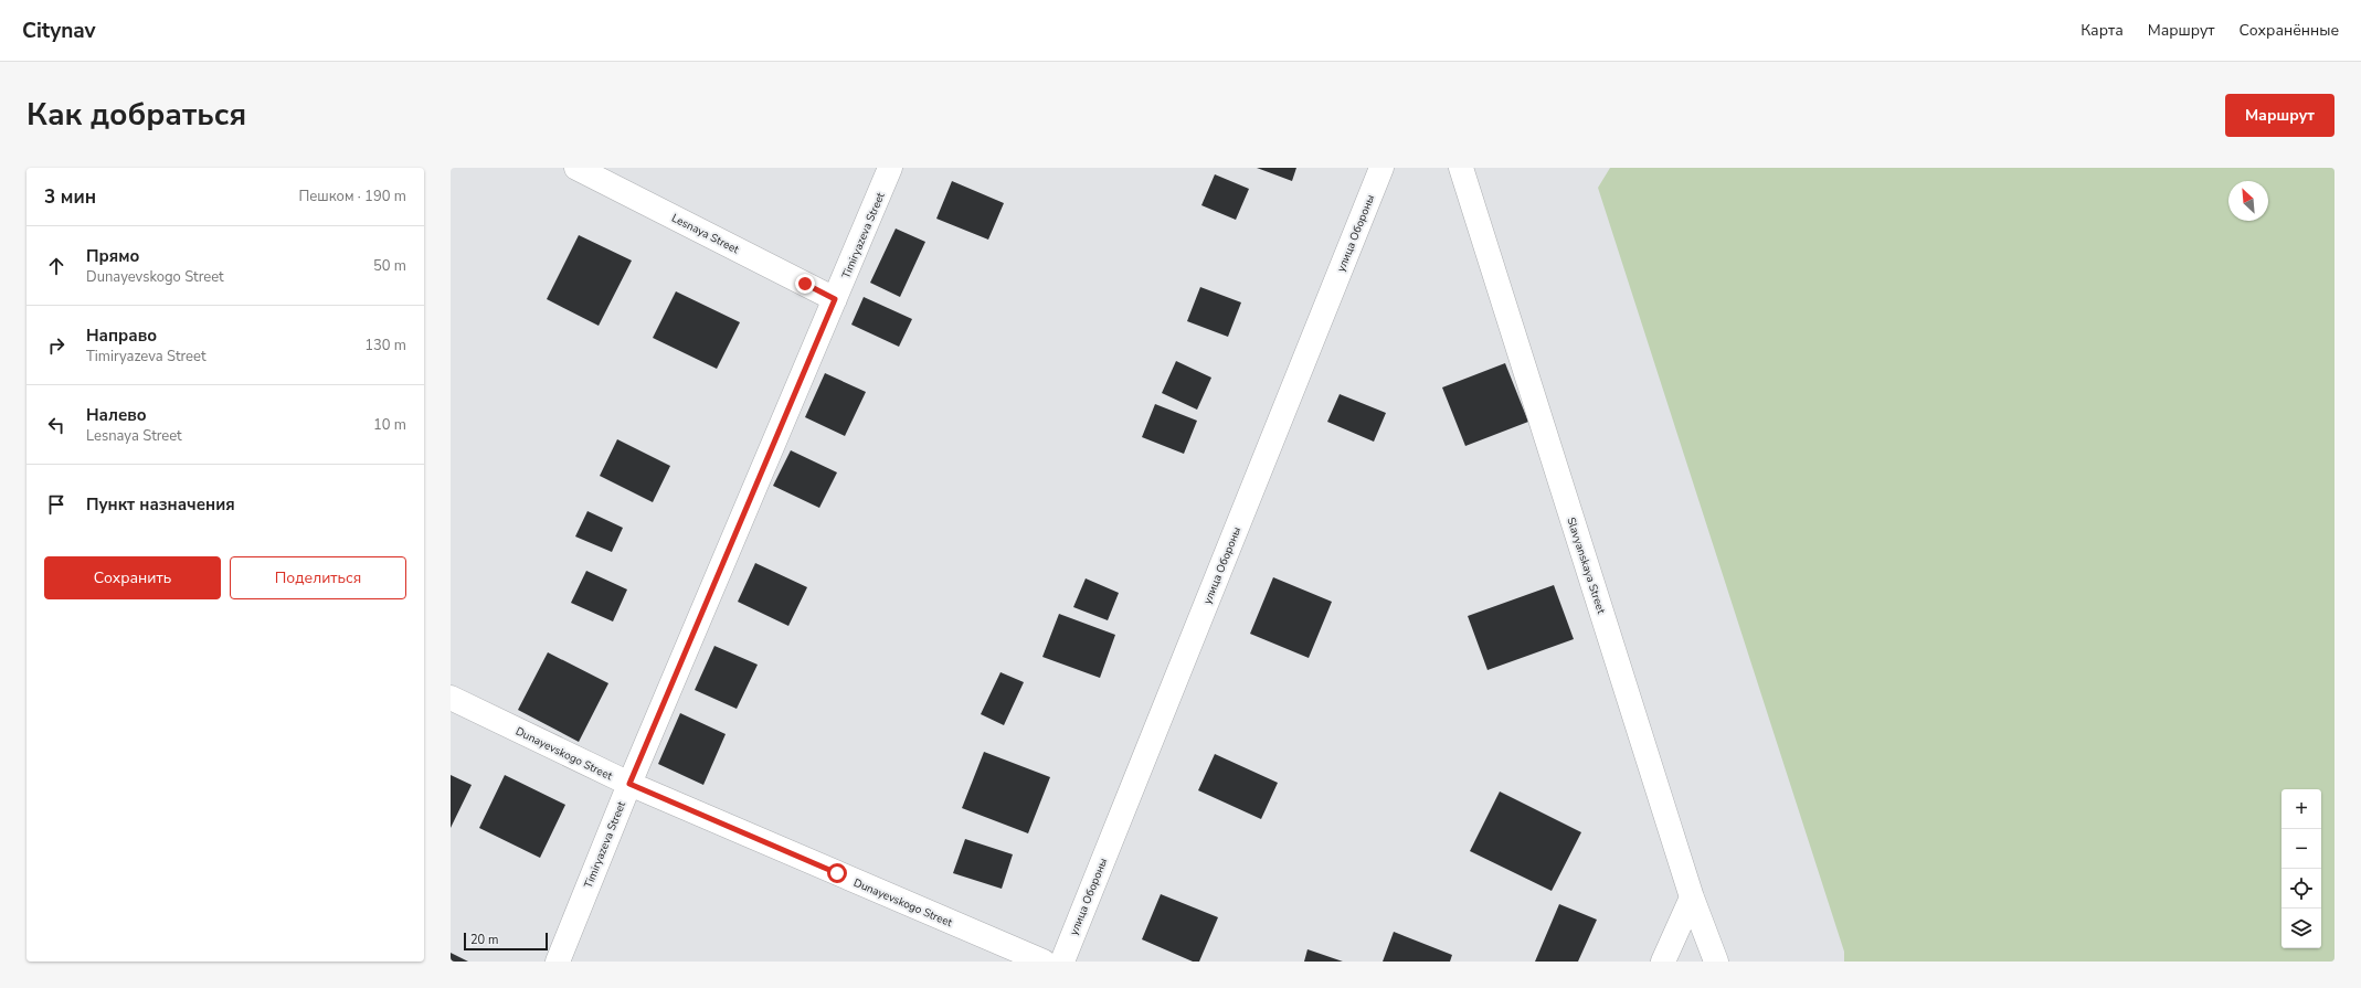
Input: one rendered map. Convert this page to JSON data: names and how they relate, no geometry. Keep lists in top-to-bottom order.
{
  "streets": {
    "street": [
      "Lesnaya Street",
      "улица Обороны",
      "Timiryazeva Street",
      "Slavyanskaya Street",
      "Dunayevskogo Street"
    ]
  },
  "crossings": [
    ["Lesnaya Street", "Timiryazeva Street"],
    ["Timiryazeva Street", "Dunayevskogo Street"]
  ],
  "scale_bar": "20 m",
  "north": "top left",
  "page": {
    "header": "Citynav",
    "nav": ["Карта", "Маршрут", "Сохранённые"],
    "title": "Как добраться",
    "buttons": [
      "Маршрут",
      ["Сохранить", "Поделиться"]
    ],
    "heading": ["3 мин", "Пешком · 190 m"],
    "list": [
      ["Прямо", "Dunayevskogo Street", "50 m"],
      ["Направо", "Timiryazeva Street", "130 m"],
      ["Налево", "Lesnaya Street", "10 m"],
      "Пункт назначения"
    ],
    "map_buttons": ["+", "−"],
    "scale": "20 m"
  }
}
